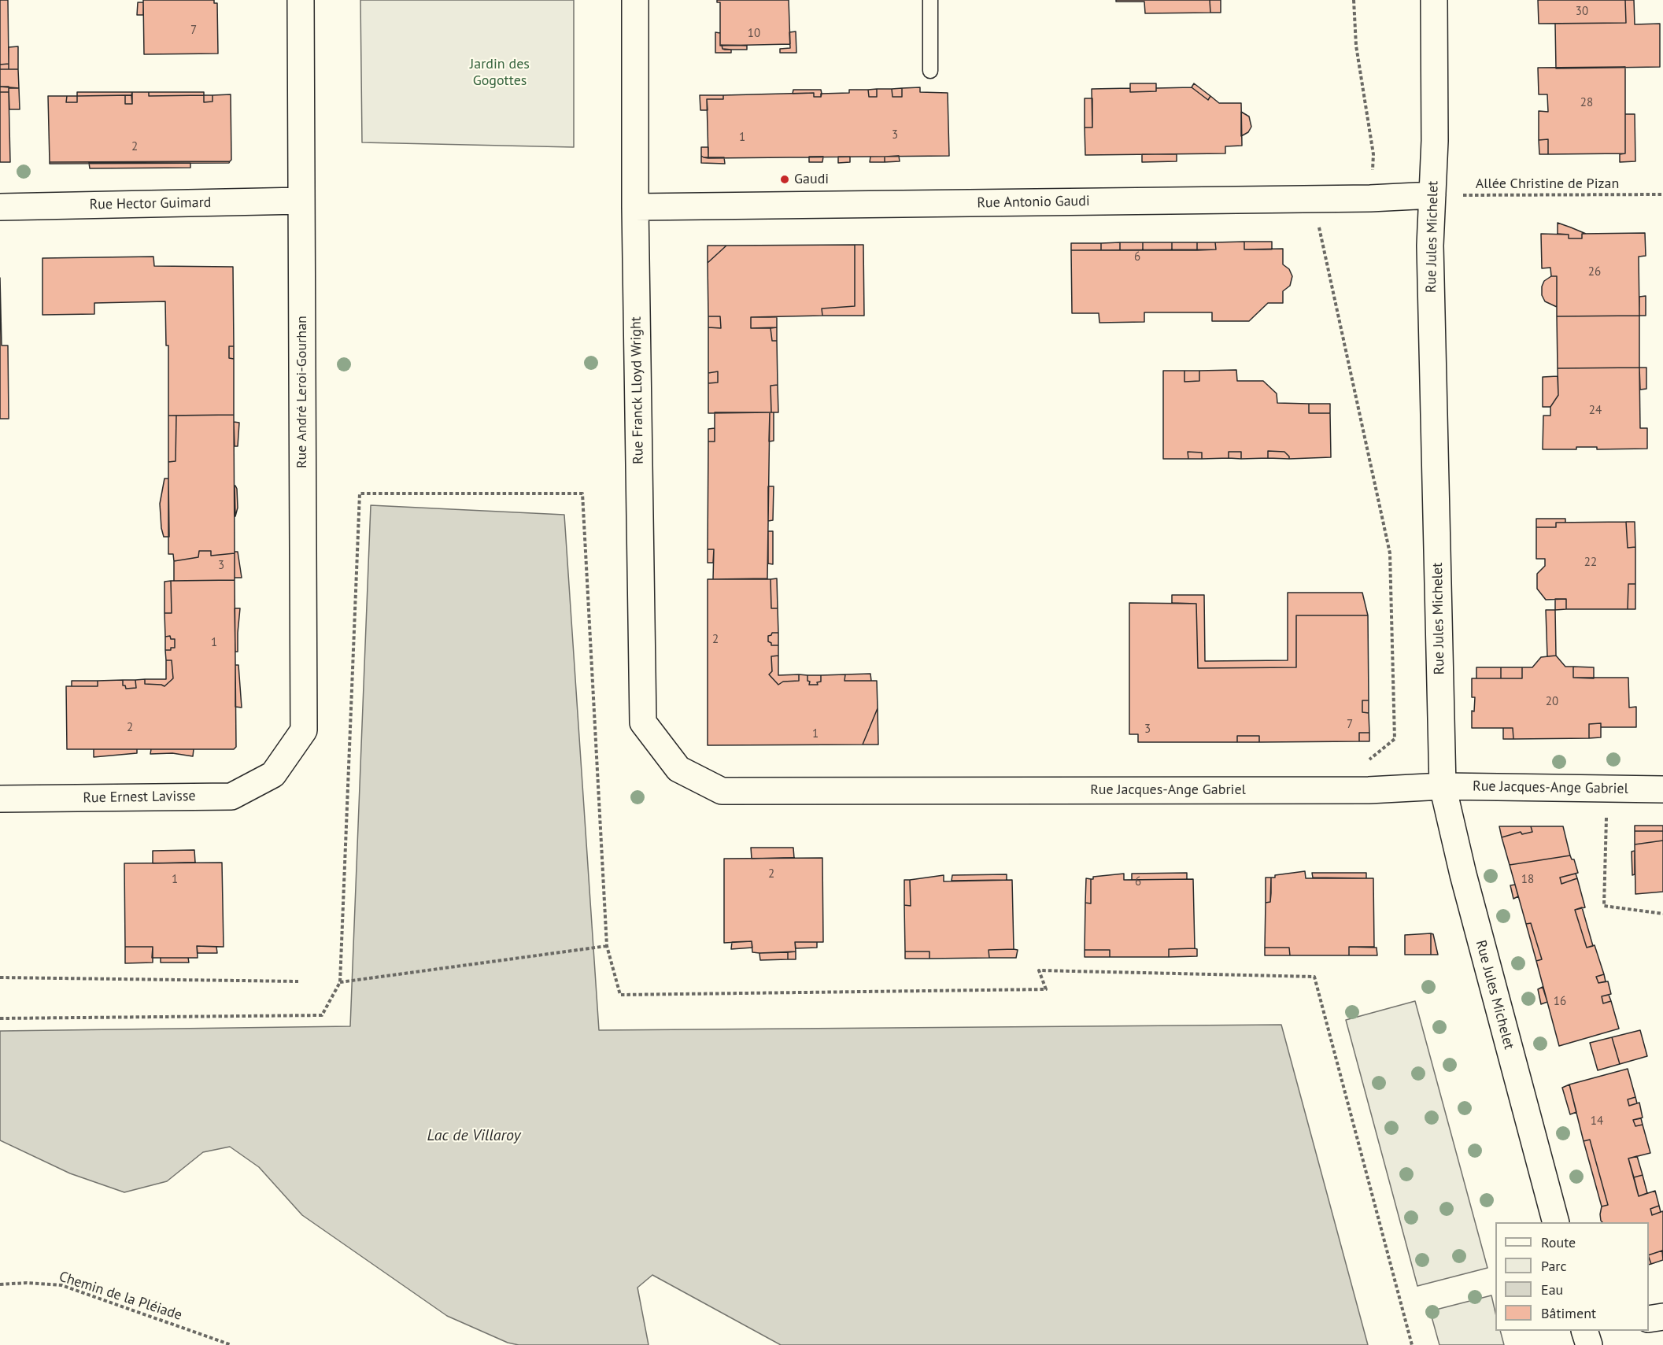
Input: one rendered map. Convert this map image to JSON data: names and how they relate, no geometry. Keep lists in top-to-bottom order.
{
  "streets": {
    "street": [
      "Rue Antonio Gaudi",
      "Rue Hector Guimard",
      "Rue Jules Michelet",
      "Rue Franck Lloyd Wright",
      "Rue André Leroi-Gourhan",
      "Rue Jacques-Ange Gabriel",
      "Rue Ernest Lavisse"
    ],
    "path": ["Allée Christine de Pizan", "Chemin de la Pléiade"]
  },
  "crossings": [
    ["Allée Christine de Pizan", "Rue Antonio Gaudi"],
    ["Allée Christine de Pizan", "Rue Jules Michelet"],
    ["Rue Antonio Gaudi", "Rue Jules Michelet"],
    ["Rue Antonio Gaudi", "Rue Franck Lloyd Wright"],
    ["Rue Hector Guimard", "Rue André Leroi-Gourhan"],
    ["Rue Jules Michelet", "Rue Jacques-Ange Gabriel"],
    ["Rue Franck Lloyd Wright", "Rue Jacques-Ange Gabriel"],
    ["Rue André Leroi-Gourhan", "Rue Ernest Lavisse"]
  ],
  "water": ["Lac de Villaroy"],
  "parks": ["Jardin des Gogottes"],
  "places": ["Gaudi"],
  "house_numbers": [
    "30",
    "7",
    "10",
    "28",
    "3",
    "1",
    "2",
    "6",
    "26",
    "24",
    "22",
    "3",
    "2",
    "1",
    "20",
    "7",
    "2",
    "3",
    "1",
    "2",
    "1",
    "18",
    "6",
    "16",
    "14"
  ],
  "legend": [
    "Route",
    "Parc",
    "Eau",
    "Bâtiment"
  ]
}
